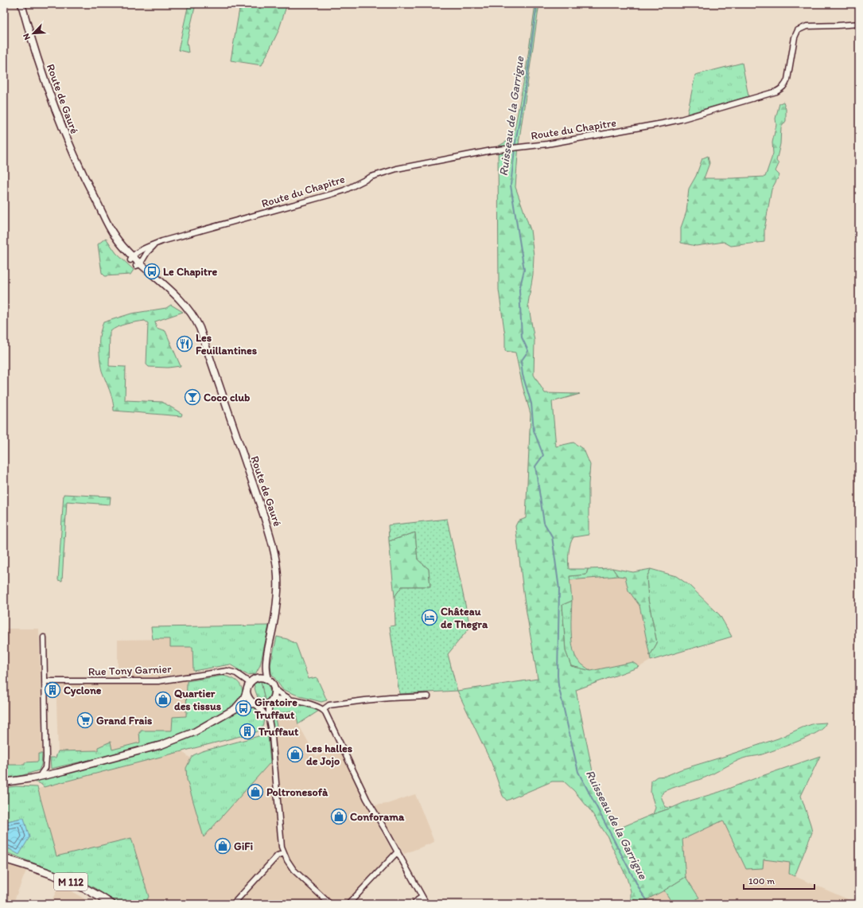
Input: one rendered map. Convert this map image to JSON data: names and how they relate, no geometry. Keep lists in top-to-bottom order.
{
  "streets": {
    "main road": ["M 112"],
    "street": ["Route de Gauré", "Route du Chapitre", "Rue Tony Garnier"]
  },
  "crossings": [
    ["Route de Gauré", "Route du Chapitre"],
    ["Route de Gauré", "Rue Tony Garnier"]
  ],
  "water": ["Ruisseau de la Garrigue"],
  "places": {
    "bus stop": ["Le Chapitre", "Giratoire Truffaut"],
    "restaurant": ["Les Feuillantines"],
    "bar": ["Coco club"],
    "hotel": ["Château de Thegra"],
    "building": ["Cyclone", "Truffaut"],
    "shop": [
      "Quartier des tissus",
      "Les halles de Jojo",
      "Poltronesofà",
      "Conforama",
      "GiFi"
    ],
    "supermarket": ["Grand Frais"]
  },
  "scale_bar": "100 m",
  "north": "bottom left"
}
